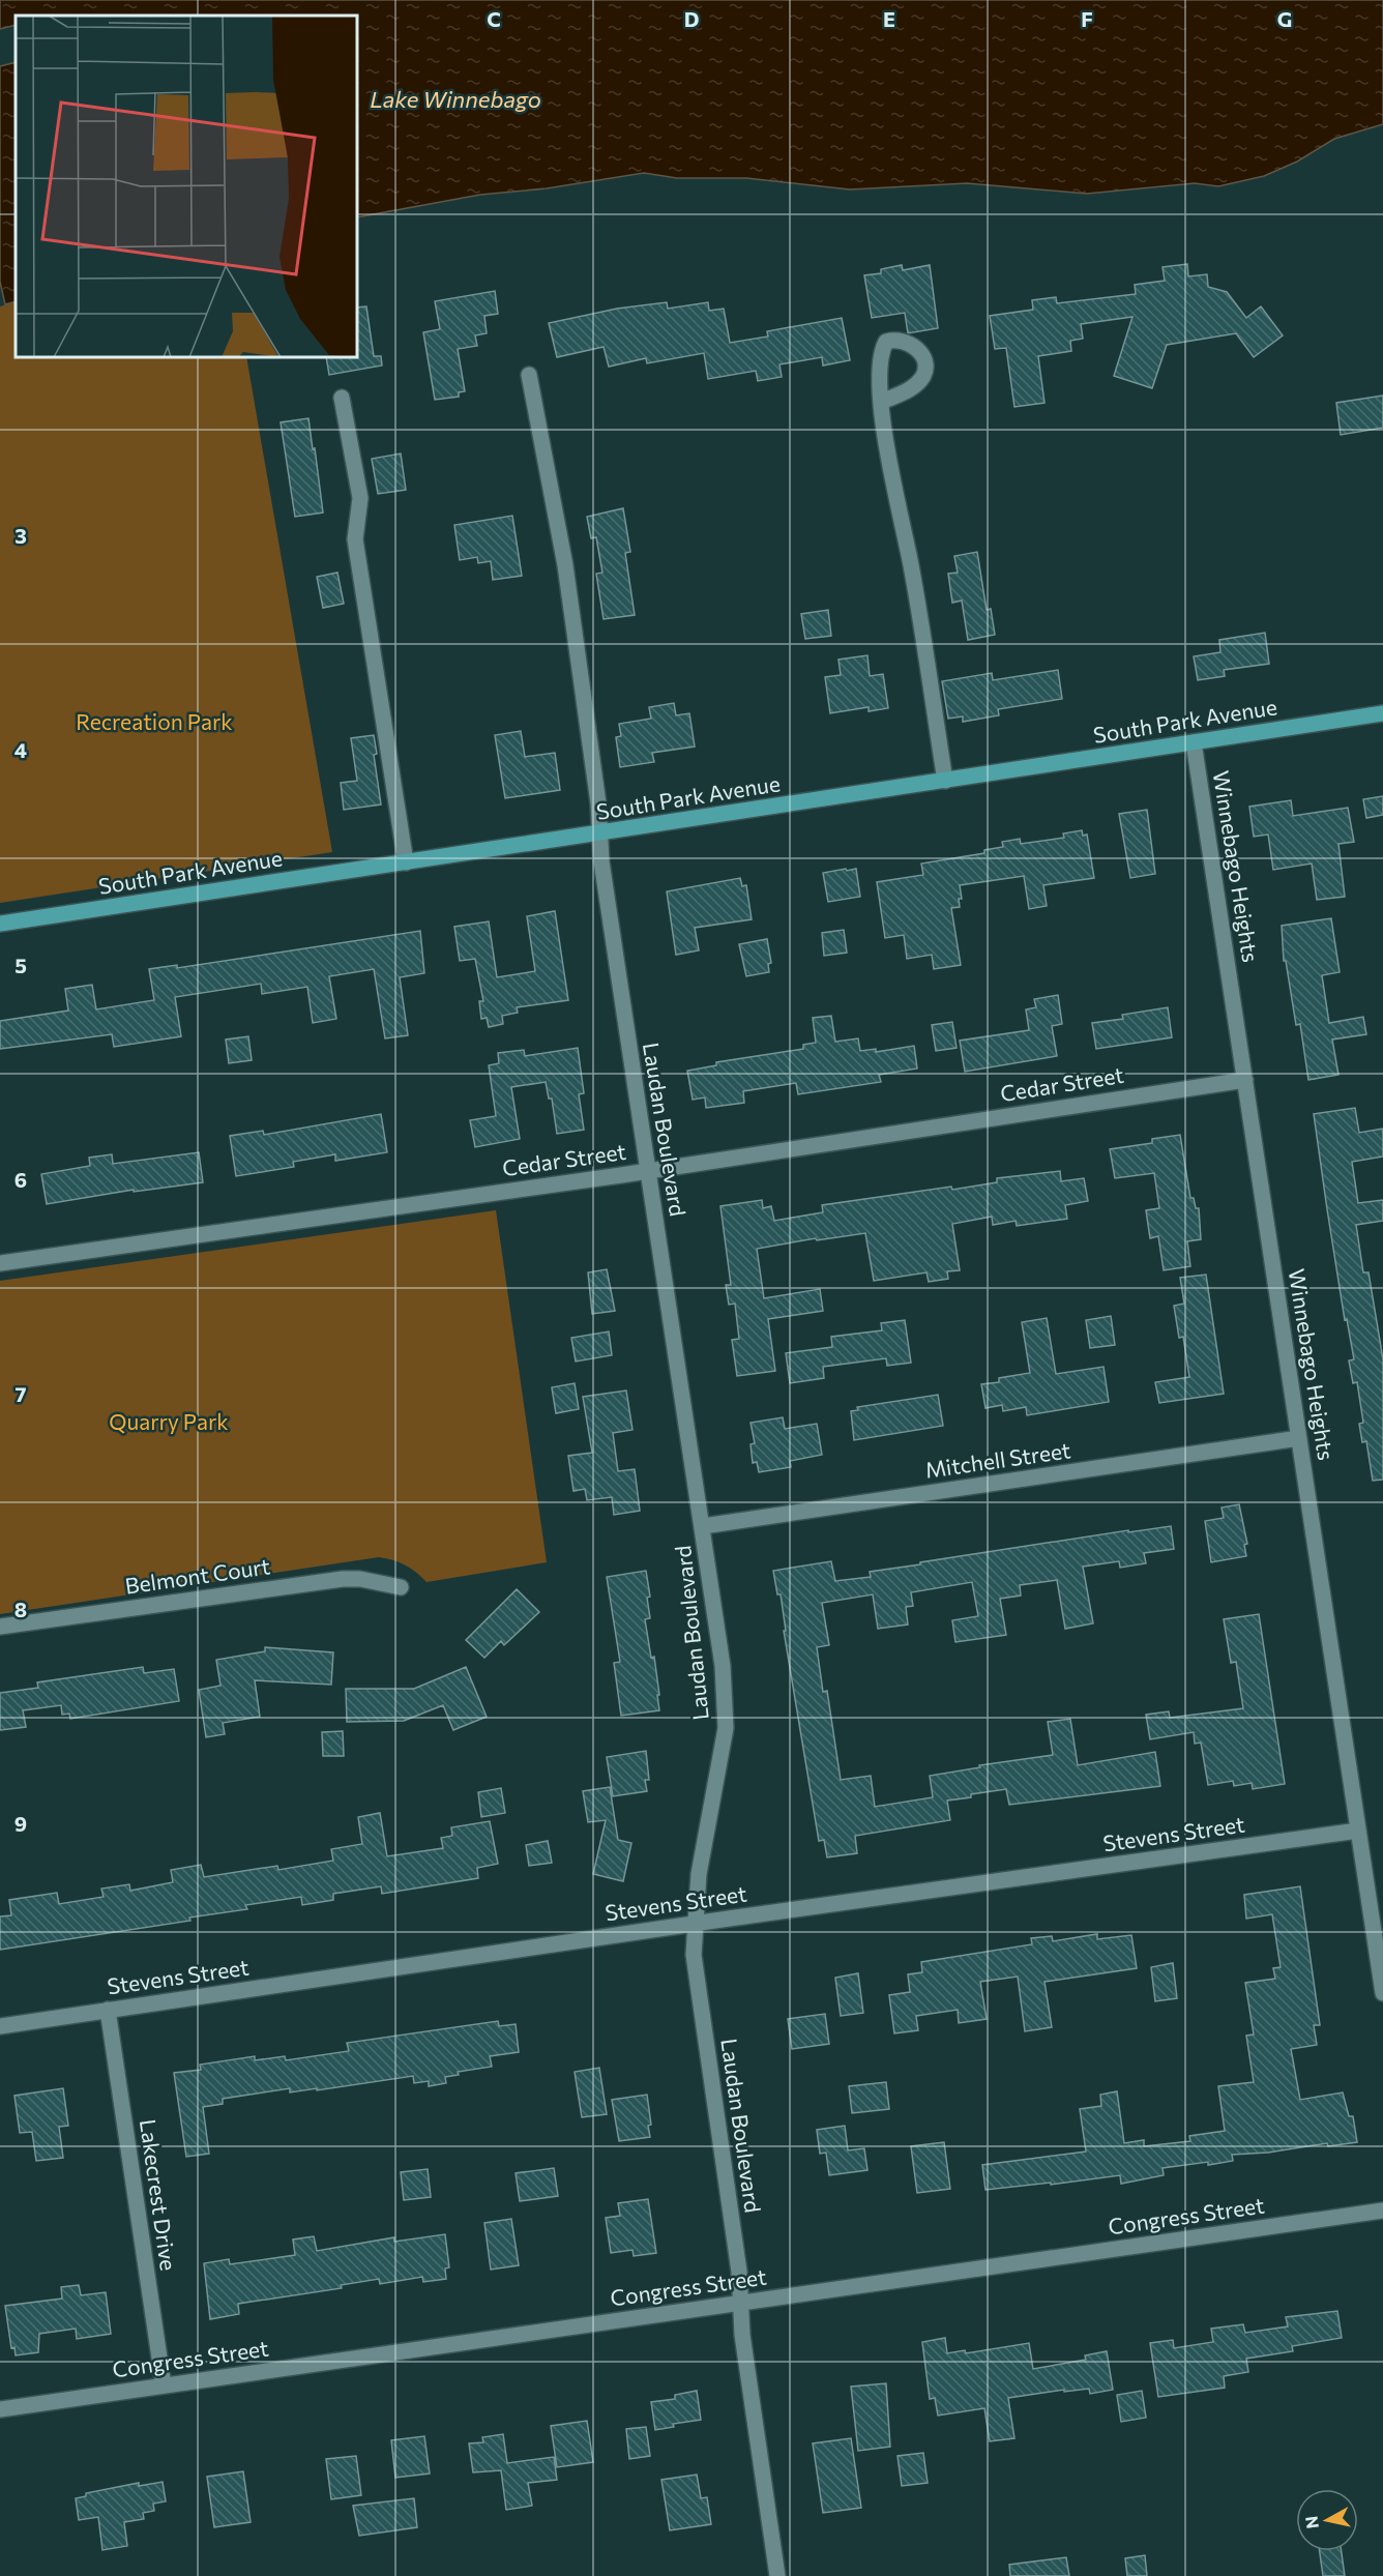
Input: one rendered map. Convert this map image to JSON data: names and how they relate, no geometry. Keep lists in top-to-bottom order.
{
  "streets": {
    "main road": ["South Park Avenue"],
    "street": [
      "Winnebago Heights",
      "Cedar Street",
      "Laudan Boulevard",
      "Mitchell Street",
      "Belmont Court",
      "Stevens Street",
      "Lakecrest Drive",
      "Congress Street"
    ]
  },
  "crossings": [
    ["South Park Avenue", "Winnebago Heights"],
    ["South Park Avenue", "Laudan Boulevard"],
    ["Winnebago Heights", "Cedar Street"],
    ["Winnebago Heights", "Mitchell Street"],
    ["Winnebago Heights", "Stevens Street"],
    ["Cedar Street", "Laudan Boulevard"],
    ["Laudan Boulevard", "Mitchell Street"],
    ["Laudan Boulevard", "Stevens Street"],
    ["Laudan Boulevard", "Congress Street"],
    ["Stevens Street", "Lakecrest Drive"],
    ["Lakecrest Drive", "Congress Street"]
  ],
  "water": ["Lake Winnebago"],
  "parks": ["Recreation Park", "Quarry Park"],
  "north": "left",
  "grid": {
    "columns": [
      "C",
      "D",
      "E",
      "F",
      "G"
    ],
    "rows": [
      "3",
      "4",
      "5",
      "6",
      "7",
      "8",
      "9"
    ]
  }
}
